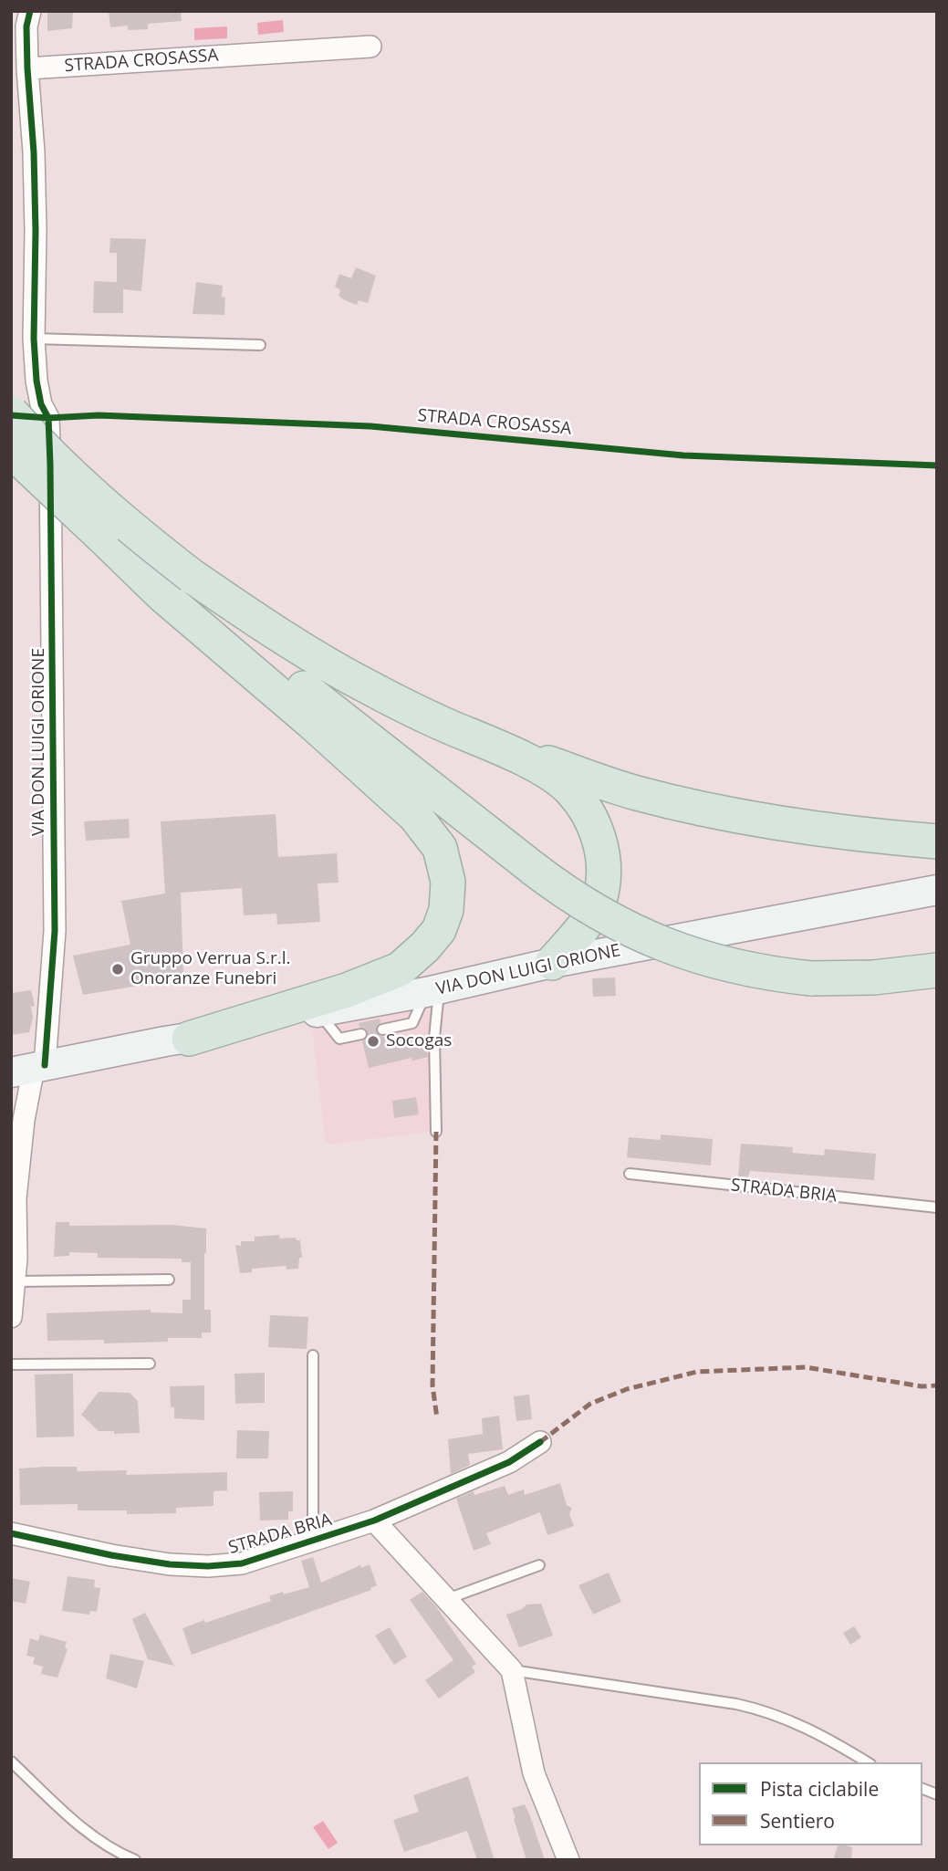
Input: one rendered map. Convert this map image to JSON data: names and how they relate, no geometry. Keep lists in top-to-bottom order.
{
  "streets": {
    "main road": ["VIA DON LUIGI ORIONE"],
    "street": ["STRADA CROSASSA", "STRADA BRIA"]
  },
  "places": ["Gruppo Verrua S.r.l. Onoranze Funebri", "Socogas"],
  "legend": ["Pista ciclabile", "Sentiero"]
}
